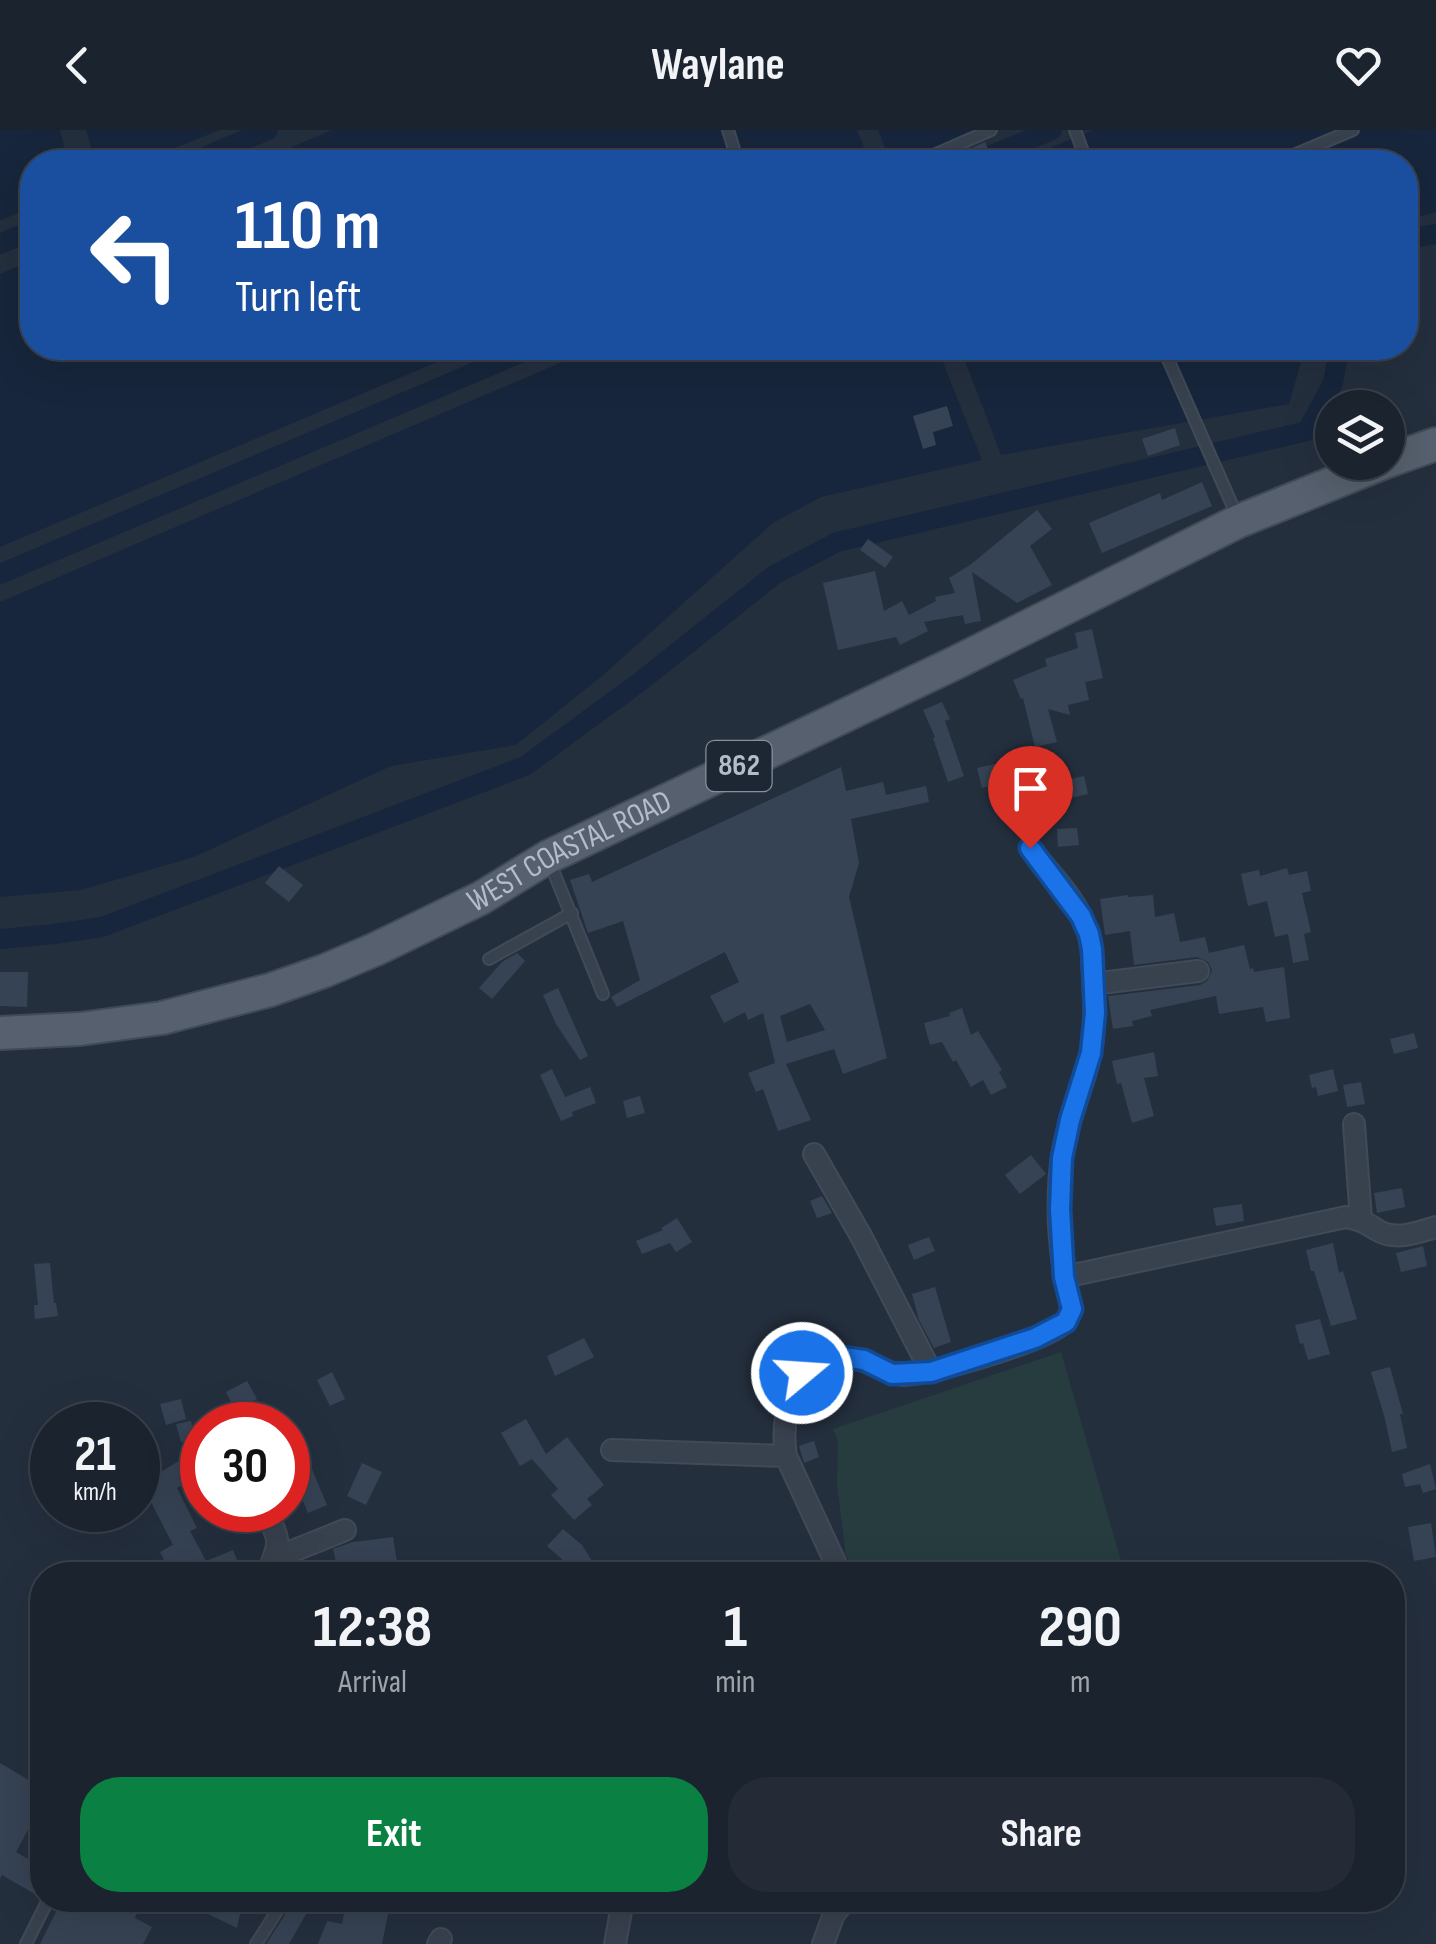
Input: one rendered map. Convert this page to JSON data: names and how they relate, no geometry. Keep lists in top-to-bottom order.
{
  "streets": {
    "main road": ["862", "WEST COASTAL ROAD"]
  },
  "page": {
    "header": "Waylane",
    "turn": ["110 m", "Turn left"],
    "speed": "21 km/h",
    "limit": "30",
    "eta": [
      "12:38",
      "Arrival",
      "1",
      "min",
      "290",
      "m"
    ],
    "buttons": ["Exit", "Share"]
  }
}
